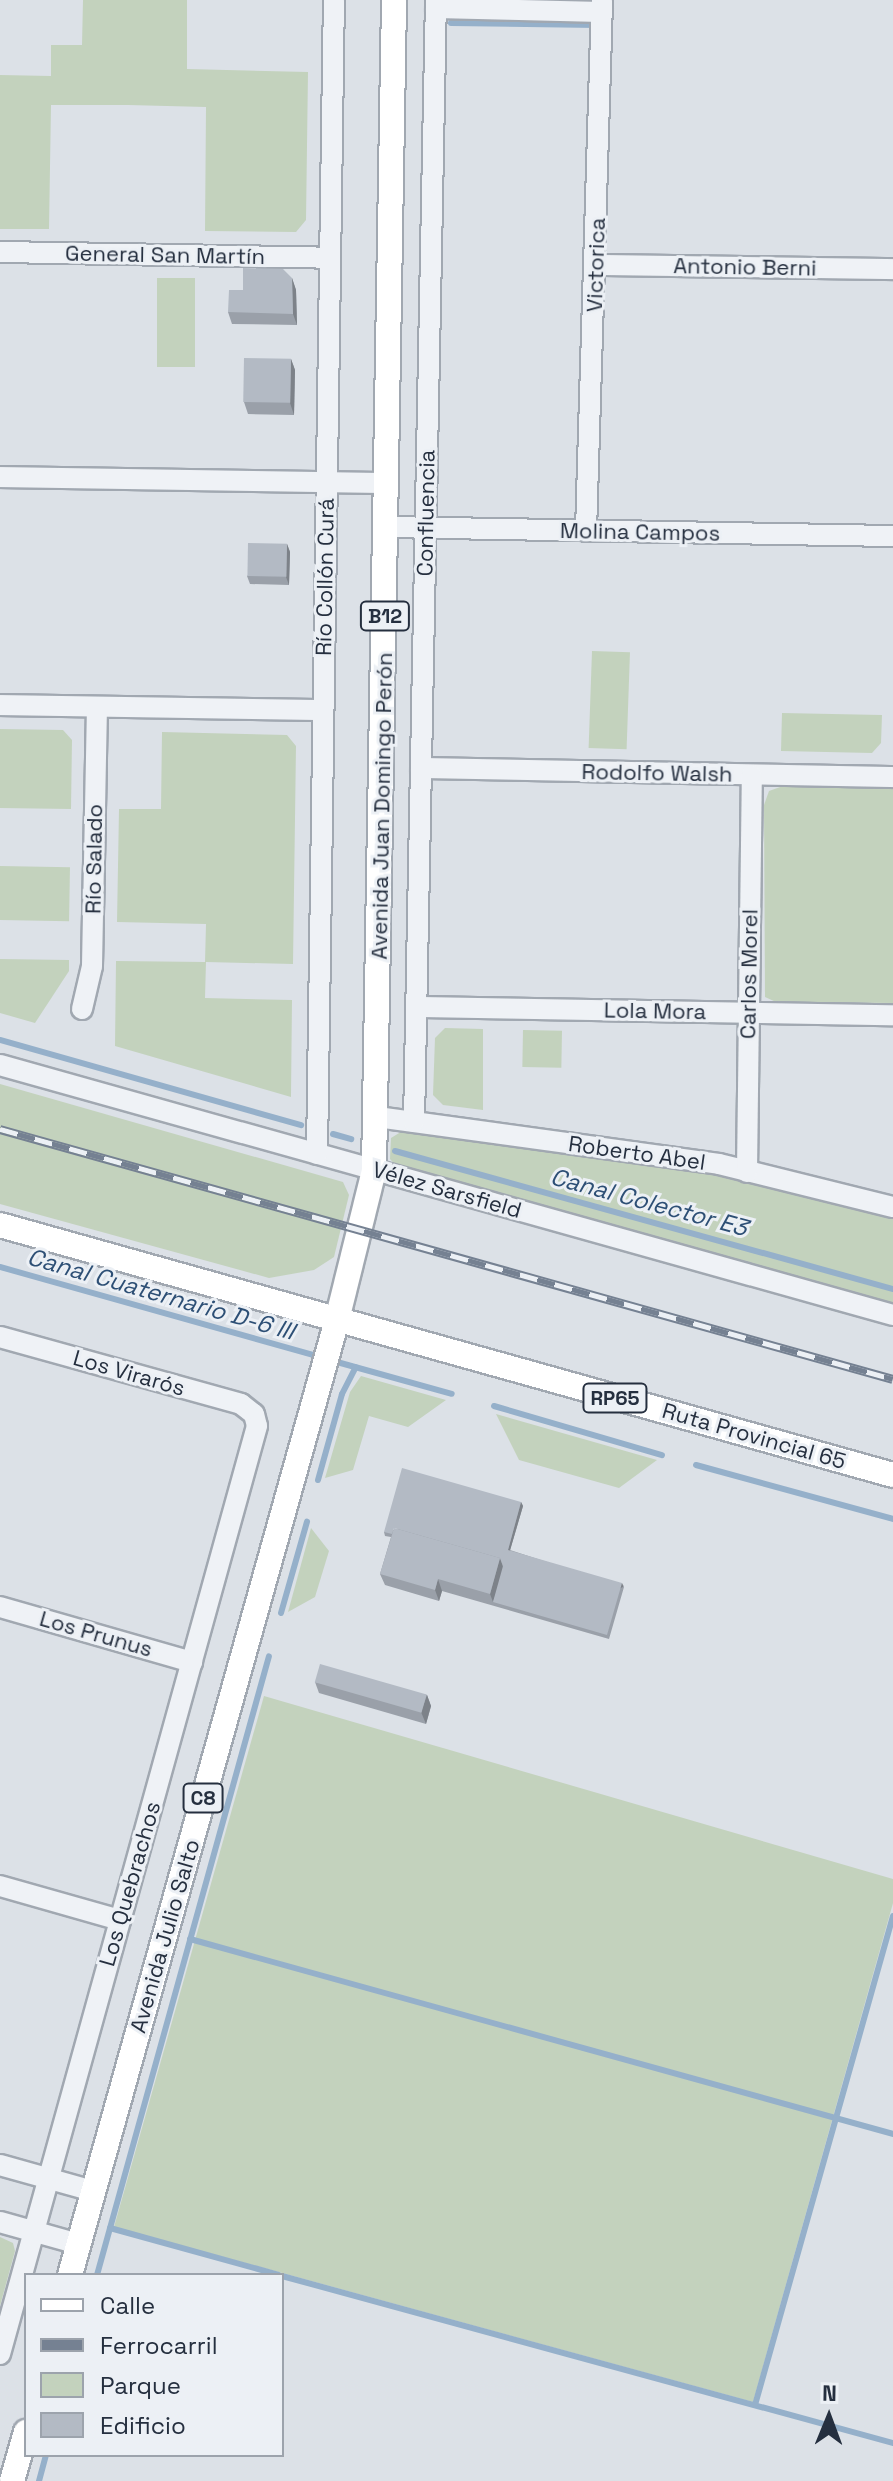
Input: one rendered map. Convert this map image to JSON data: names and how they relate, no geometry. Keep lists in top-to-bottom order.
{
  "streets": {
    "main road": [
      "B12",
      "Avenida Juan Domingo Perón",
      "RP65",
      "Ruta Provincial 65",
      "C8",
      "Avenida Julio Salto"
    ],
    "street": [
      "General San Martín",
      "Victorica",
      "Antonio Berni",
      "Confluencia",
      "Molina Campos",
      "Río Collón Curá",
      "Rodolfo Walsh",
      "Río Salado",
      "Carlos Morel",
      "Lola Mora",
      "Roberto Abel",
      "Vélez Sarsfield",
      "Los Virarós",
      "Los Prunus",
      "Los Quebrachos"
    ]
  },
  "crossings": [
    ["General San Martín", "Río Collón Curá"],
    ["Victorica", "Antonio Berni"],
    ["Victorica", "Molina Campos"],
    ["Confluencia", "Molina Campos"],
    ["Confluencia", "Rodolfo Walsh"],
    ["Confluencia", "Lola Mora"],
    ["Confluencia", "Roberto Abel"],
    ["Molina Campos", "Avenida Juan Domingo Perón"],
    ["Río Collón Curá", "Vélez Sarsfield"],
    ["Rodolfo Walsh", "Carlos Morel"],
    ["Avenida Juan Domingo Perón", "Roberto Abel"],
    ["Avenida Juan Domingo Perón", "Vélez Sarsfield"],
    ["Avenida Juan Domingo Perón", "RP65"],
    ["Avenida Juan Domingo Perón", "Ruta Provincial 65"],
    ["Avenida Juan Domingo Perón", "Avenida Julio Salto"],
    ["Carlos Morel", "Lola Mora"],
    ["Carlos Morel", "Roberto Abel"],
    ["Los Virarós", "Los Quebrachos"],
    ["RP65", "Ruta Provincial 65"],
    ["RP65", "Avenida Julio Salto"],
    ["Ruta Provincial 65", "Avenida Julio Salto"],
    ["Los Prunus", "Los Quebrachos"]
  ],
  "water": ["Canal Colector E3", "Canal Cuaternario D-6 III"],
  "legend": [
    "Calle",
    "Ferrocarril",
    "Parque",
    "Edificio"
  ],
  "north": "top"
}
